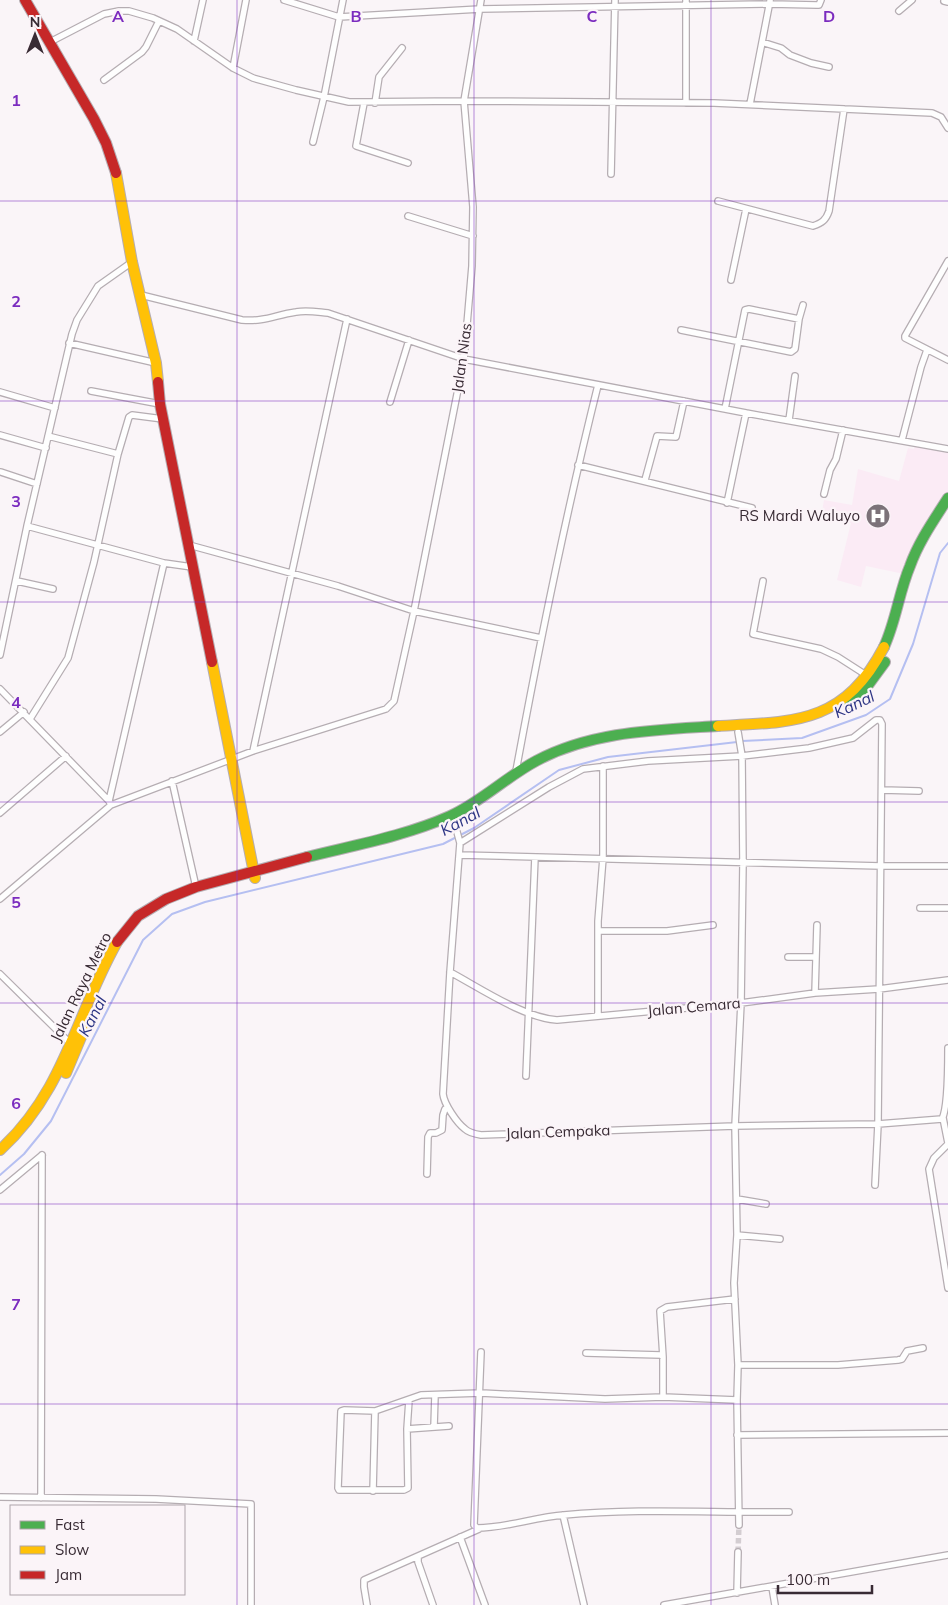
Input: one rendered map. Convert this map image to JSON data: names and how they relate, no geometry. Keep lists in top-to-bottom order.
{
  "streets": {
    "main road": ["Jalan Raya Metro"],
    "street": ["Jalan Nias", "Jalan Cemara", "Jalan Cempaka"]
  },
  "crossings": [
    ["Jalan Cemara", "Jalan Cempaka"]
  ],
  "water": ["Kanal"],
  "places": {
    "hospital": ["RS Mardi Waluyo"]
  },
  "legend": ["Fast", "Slow", "Jam"],
  "scale_bar": "100 m",
  "north": "top",
  "grid": {
    "columns": [
      "A",
      "B",
      "C",
      "D"
    ],
    "rows": [
      "1",
      "2",
      "3",
      "4",
      "5",
      "6",
      "7"
    ]
  }
}
